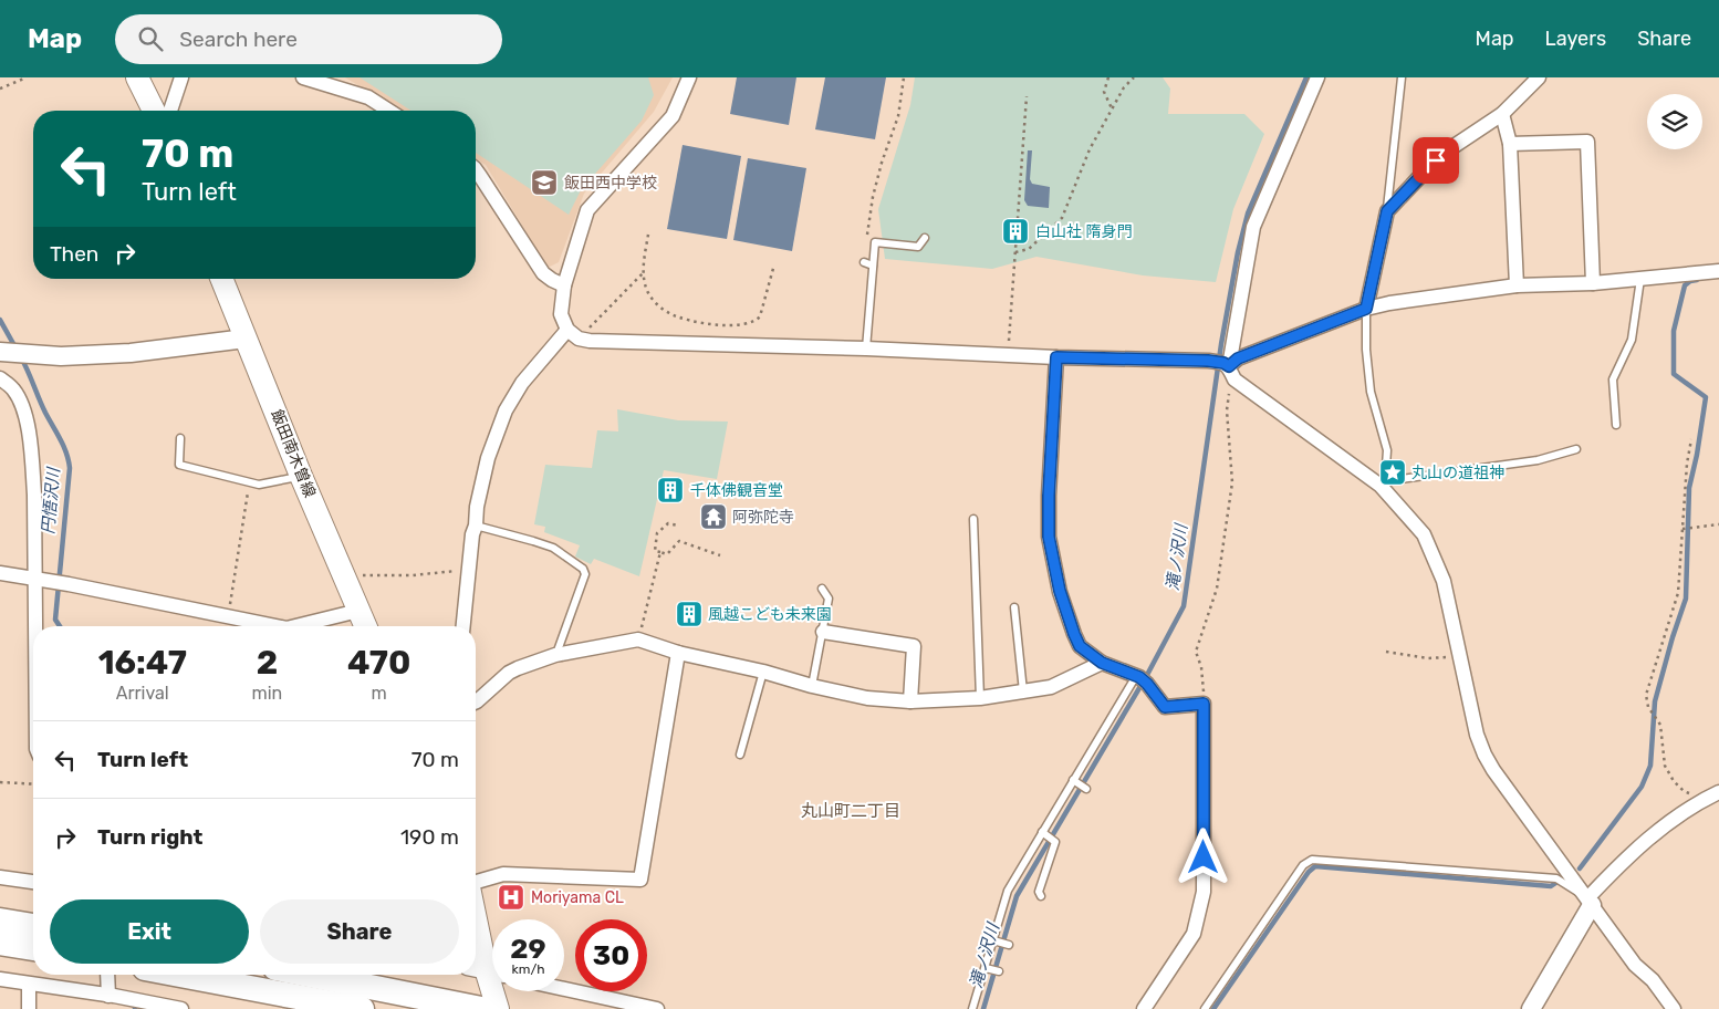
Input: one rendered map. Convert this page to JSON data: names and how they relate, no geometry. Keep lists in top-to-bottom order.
{
  "streets": {
    "main road": ["飯田南木曽線"]
  },
  "districts": ["丸山町二丁目"],
  "water": ["円悟沢川", "滝ノ沢川"],
  "places": {
    "school or university": ["飯田西中学校"],
    "building": ["白山社 隋身門", "千体佛観音堂", "風越こども未来園"],
    "place": ["丸山の道祖神"],
    "temple": ["阿弥陀寺"],
    "hospital": ["Moriyama CL"]
  },
  "page": {
    "header": "Map",
    "search": "Search here",
    "nav": ["Map", "Layers", "Share"],
    "turn": ["70 m", "Turn left"],
    "then": "Then",
    "eta": [
      "16:47",
      "Arrival",
      "2",
      "min",
      "470",
      "m"
    ],
    "list": [
      {
        "name": "Turn left",
        "value": "70 m"
      },
      {
        "name": "Turn right",
        "value": "190 m"
      }
    ],
    "buttons": ["Exit", "Share"],
    "speed": "29 km/h",
    "limit": "30"
  }
}
